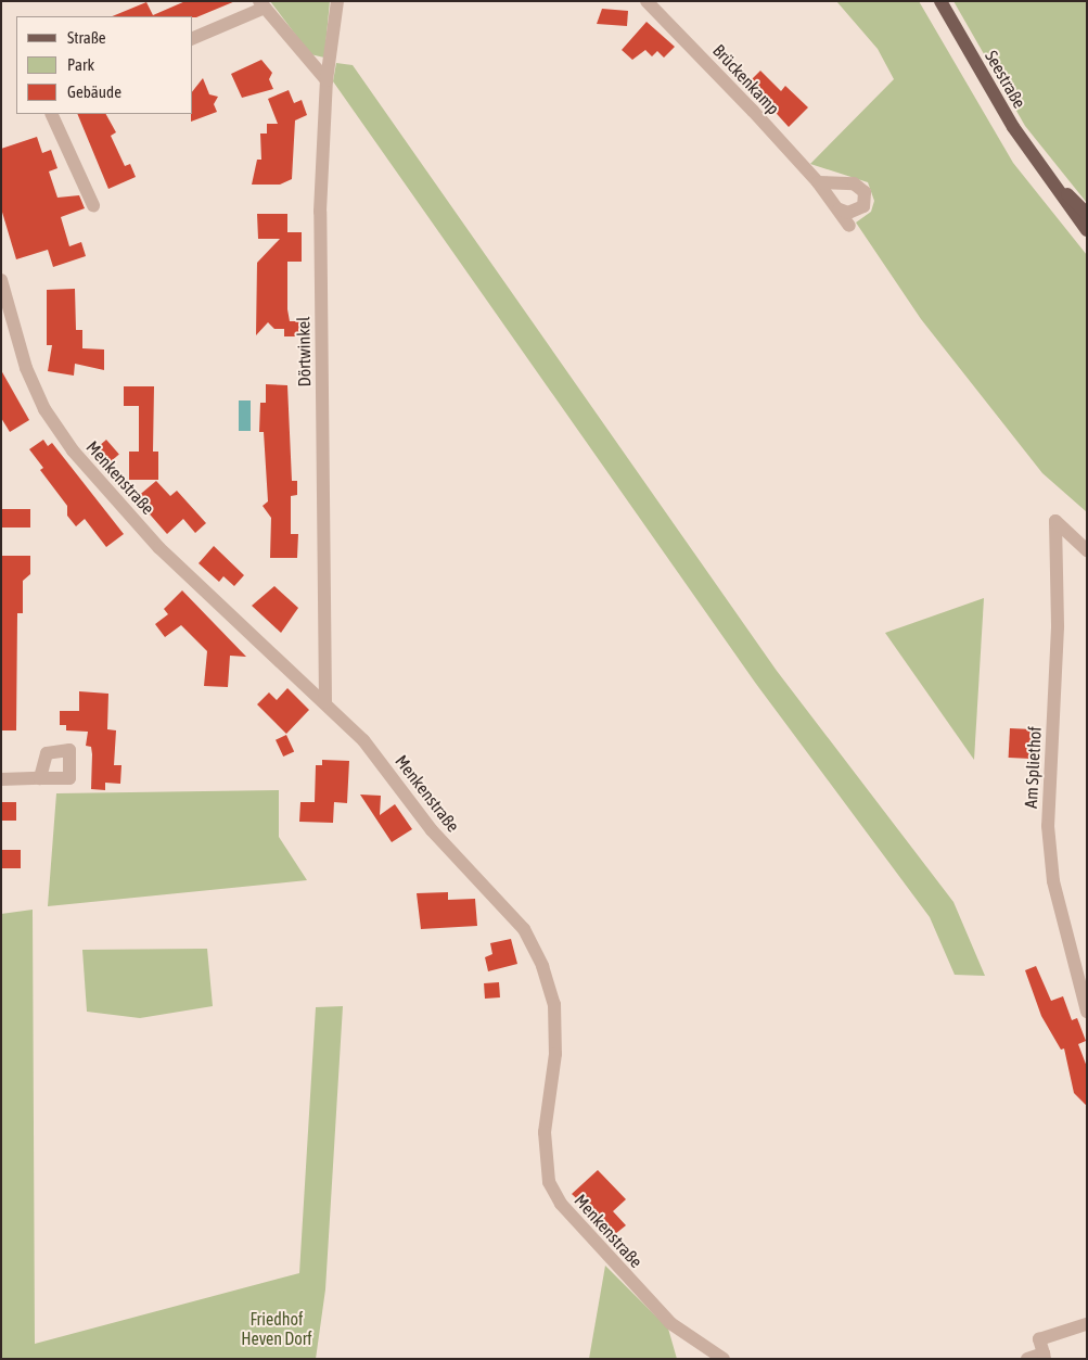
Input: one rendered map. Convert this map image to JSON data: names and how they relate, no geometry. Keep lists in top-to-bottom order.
{
  "streets": {
    "main road": ["Seestraße"],
    "street": [
      "Brückenkamp",
      "Dörtwinkel",
      "Menkenstraße",
      "Am Spliethof"
    ]
  },
  "crossings": [
    ["Dörtwinkel", "Menkenstraße"]
  ],
  "parks": ["Friedhof Heven Dorf"],
  "legend": ["Straße", "Park", "Gebäude"]
}
